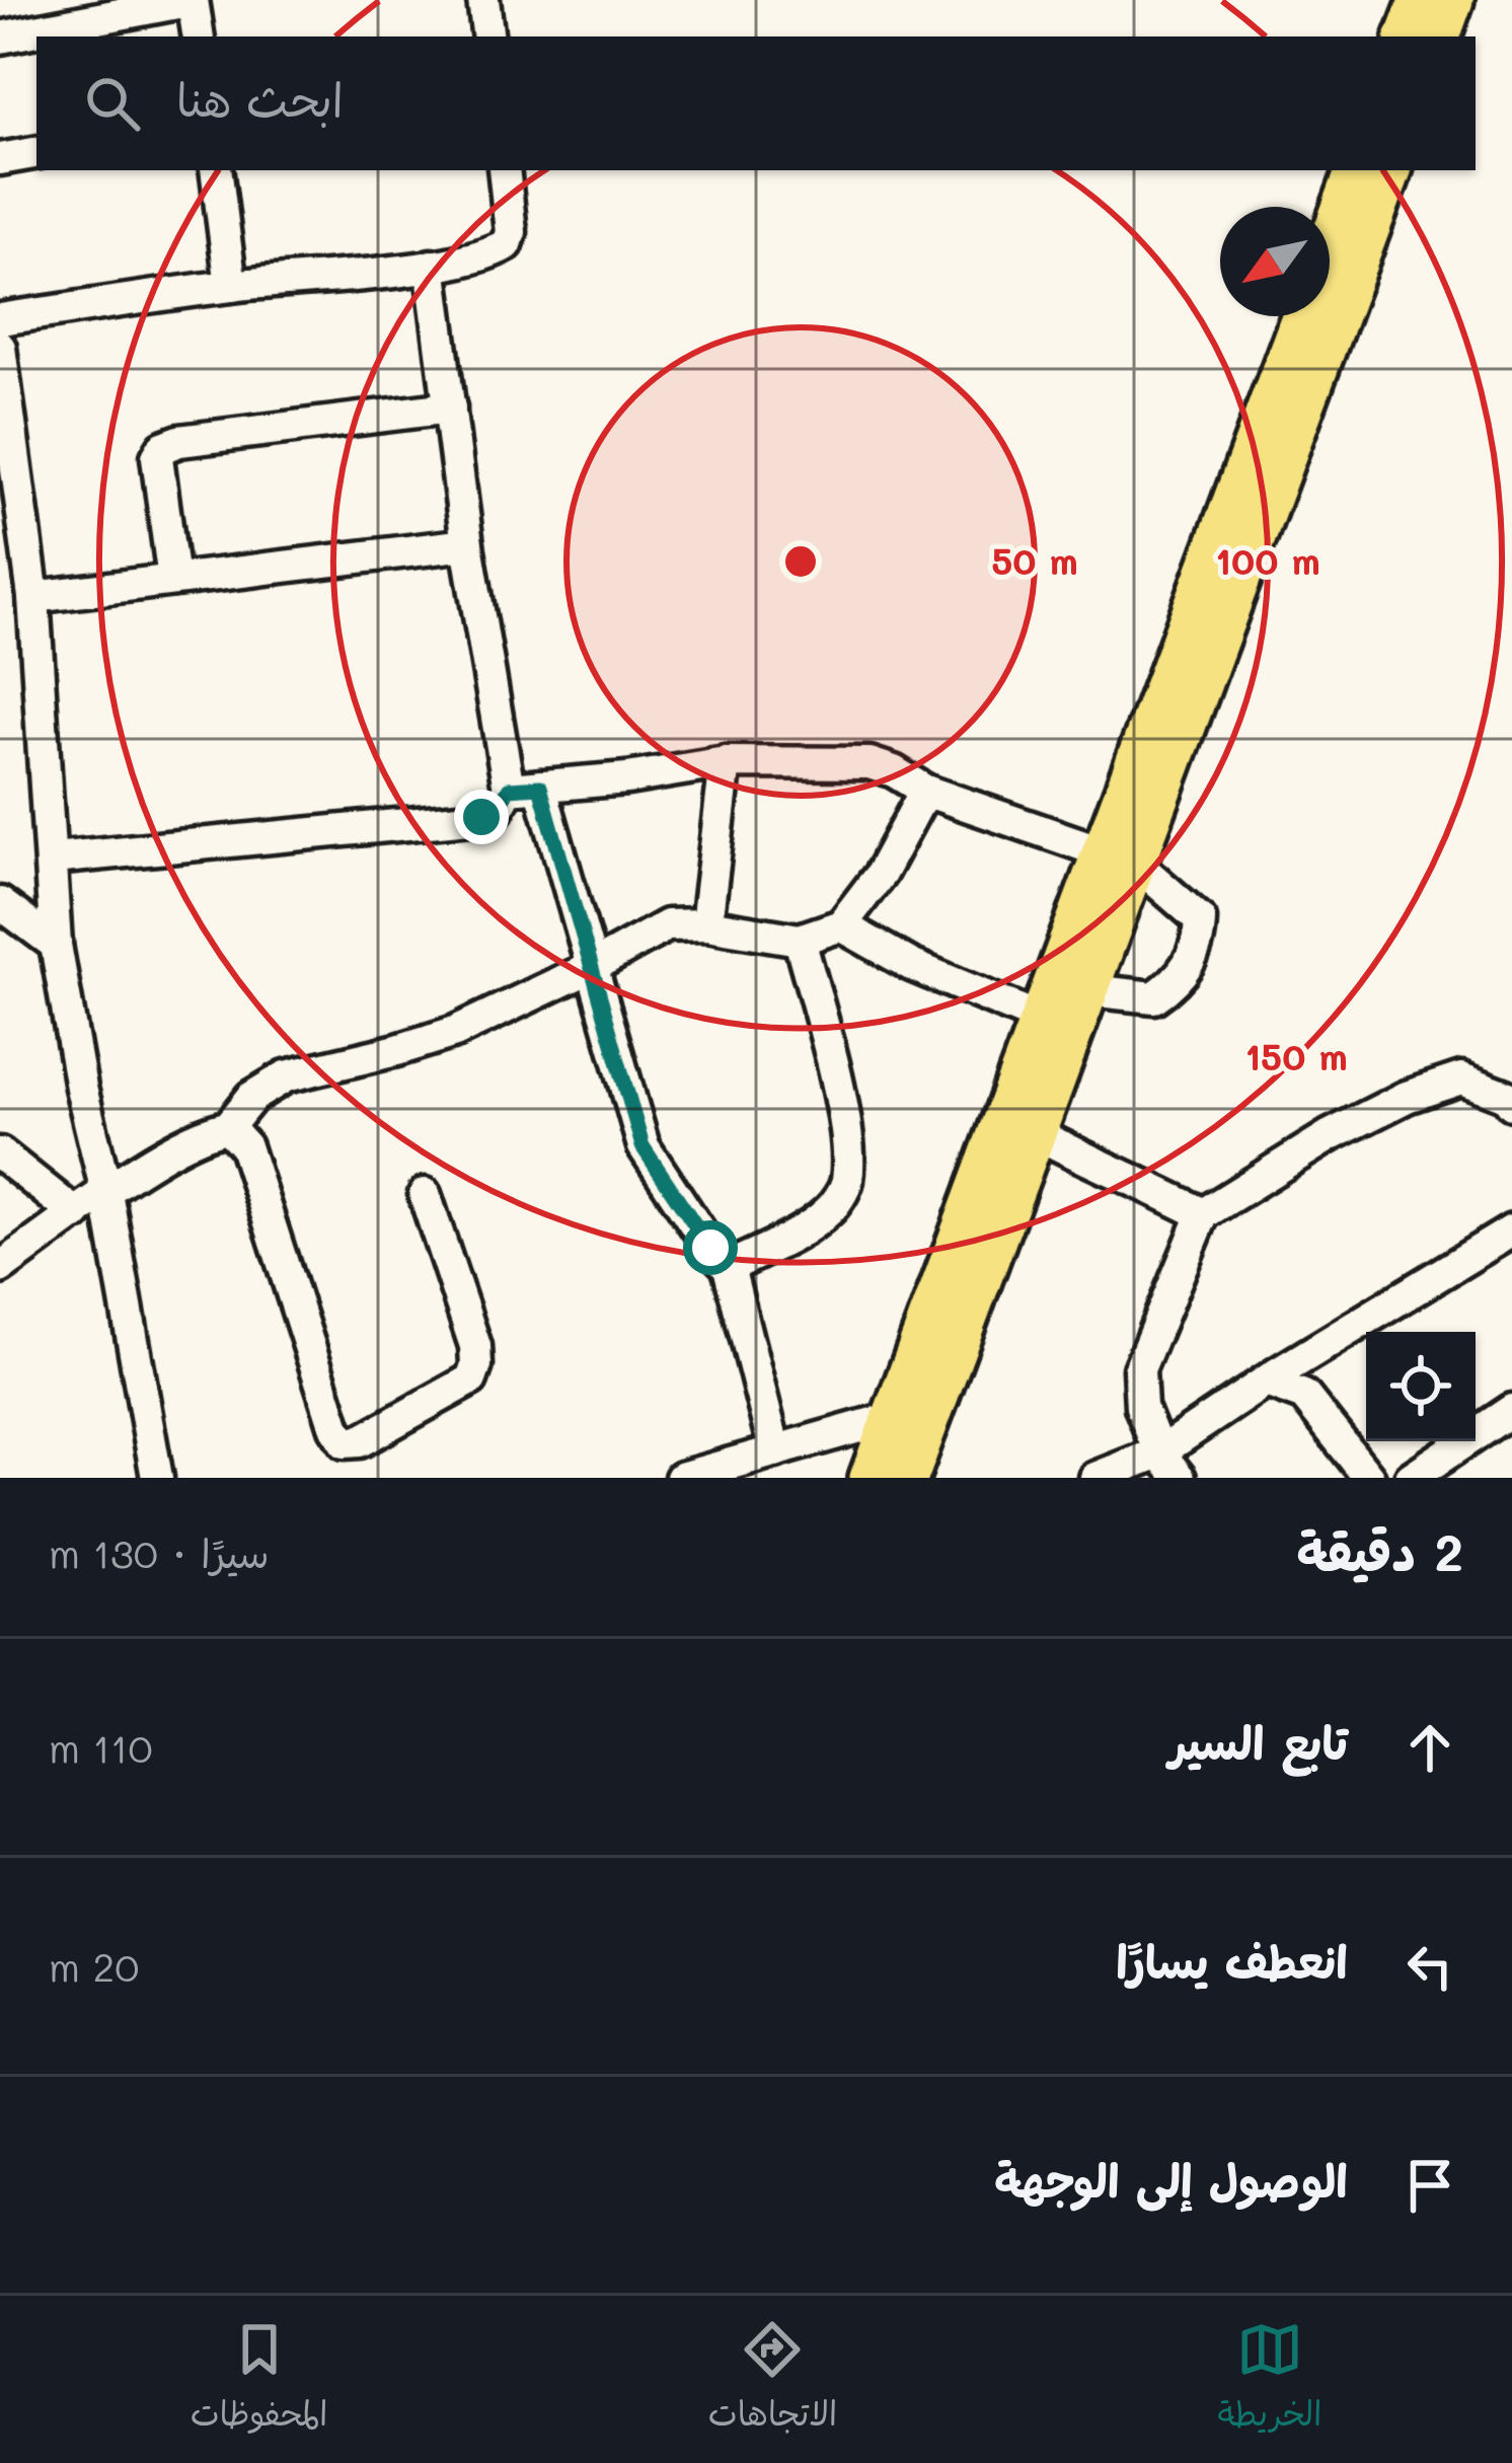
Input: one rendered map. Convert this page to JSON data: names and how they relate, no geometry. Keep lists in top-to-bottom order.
{
  "north": "bottom left",
  "page": {
    "search": "ابحث هنا",
    "heading": ["2 دقيقة", "سيرًا · 130 m"],
    "list": [
      ["تابع السير", "110 m"],
      ["انعطف يسارًا", "20 m"],
      "الوصول إلى الوجهة"
    ],
    "nav": ["الخريطة", "الاتجاهات", "المحفوظات"]
  },
  "rings": ["50 m", "100 m", "150 m"]
}
